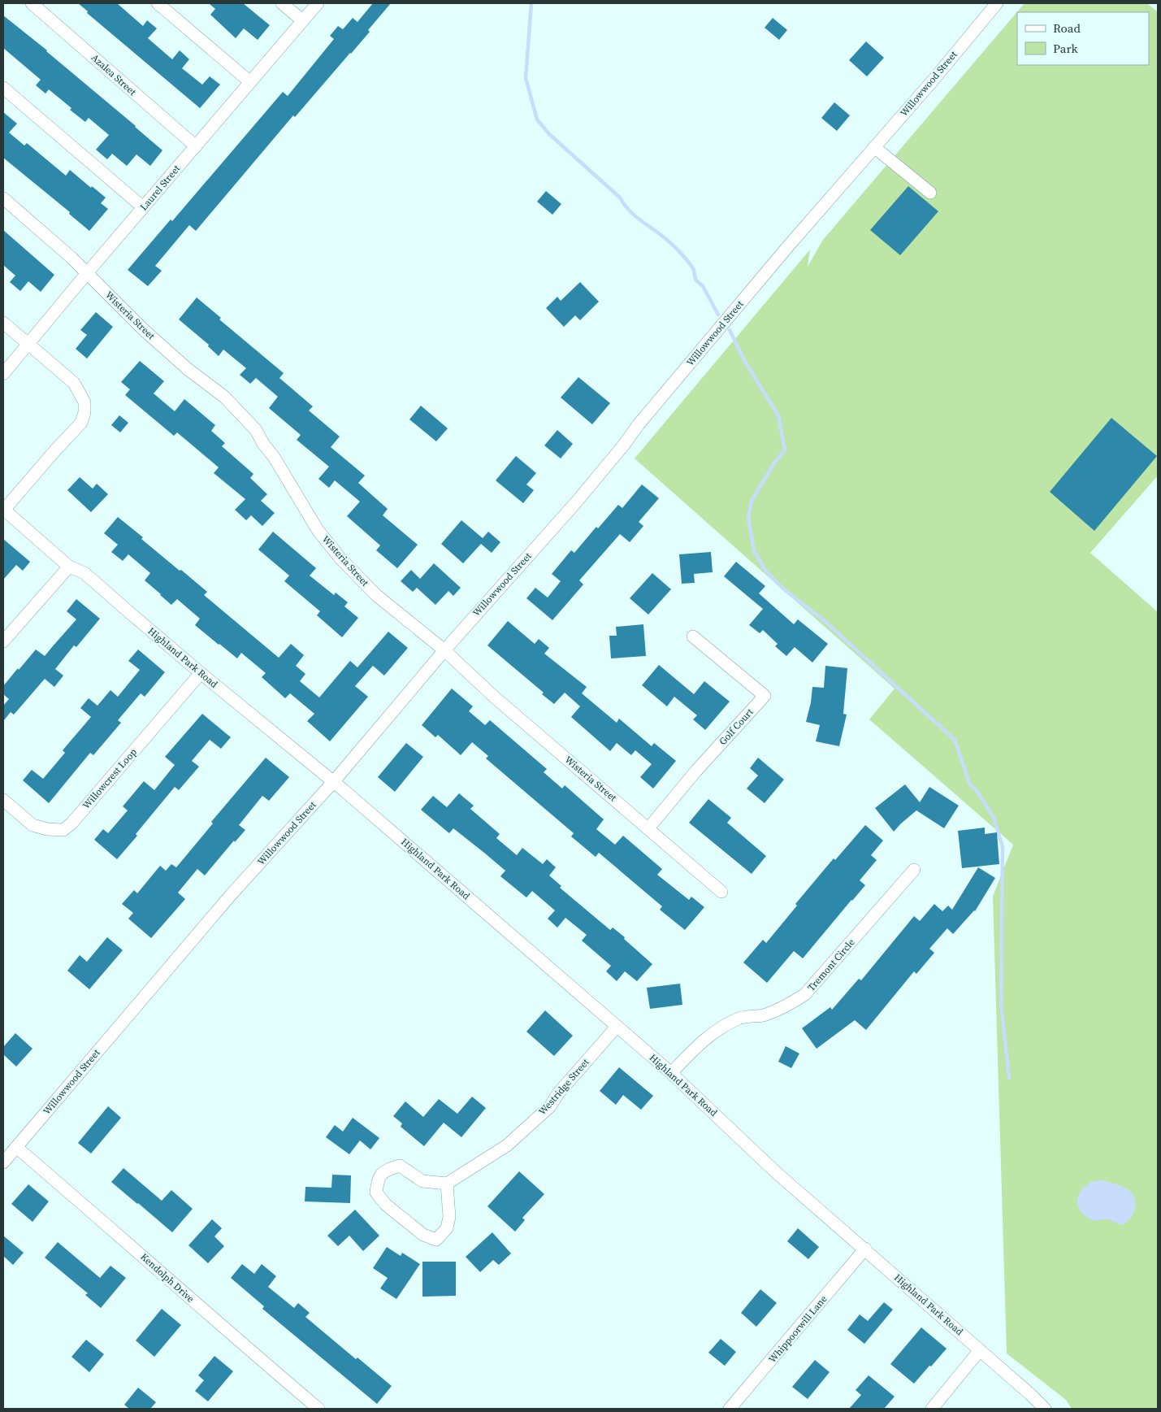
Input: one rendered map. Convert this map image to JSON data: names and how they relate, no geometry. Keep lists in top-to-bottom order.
{
  "streets": {
    "street": [
      "Azalea Street",
      "Willowwood Street",
      "Laurel Street",
      "Wisteria Street",
      "Highland Park Road",
      "Golf Court",
      "Willowcrest Loop",
      "Tremont Circle",
      "Westridge Street",
      "Kendolph Drive",
      "Whippoorwill Lane"
    ]
  },
  "crossings": [
    ["Azalea Street", "Laurel Street"],
    ["Willowwood Street", "Wisteria Street"],
    ["Willowwood Street", "Highland Park Road"],
    ["Willowwood Street", "Kendolph Drive"],
    ["Laurel Street", "Wisteria Street"],
    ["Laurel Street", "Highland Park Road"],
    ["Wisteria Street", "Golf Court"],
    ["Highland Park Road", "Willowcrest Loop"],
    ["Highland Park Road", "Tremont Circle"],
    ["Highland Park Road", "Westridge Street"],
    ["Highland Park Road", "Whippoorwill Lane"]
  ],
  "legend": ["Road", "Park"]
}
